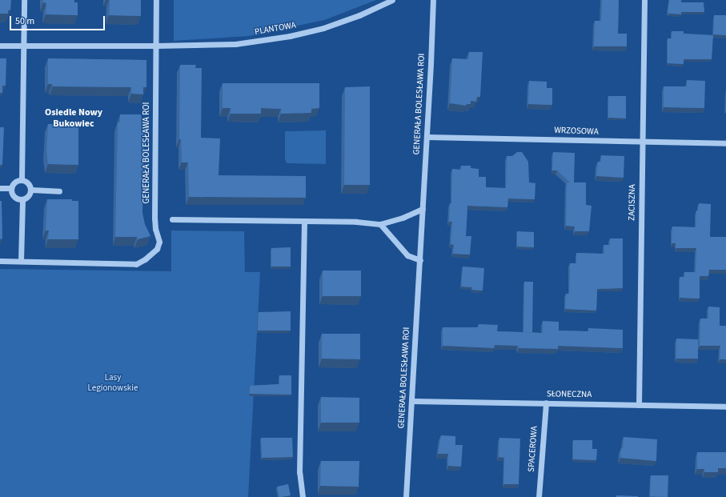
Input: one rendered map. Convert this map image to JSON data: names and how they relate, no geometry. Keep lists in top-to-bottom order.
{
  "streets": {
    "street": [
      "PLANTOWA",
      "GENERAŁA BOLESŁAWA ROI",
      "WRZOSOWA",
      "ZACISZNA",
      "SŁONECZNA",
      "SPACEROWA"
    ]
  },
  "crossings": [
    ["PLANTOWA", "GENERAŁA BOLESŁAWA ROI"],
    ["GENERAŁA BOLESŁAWA ROI", "WRZOSOWA"],
    ["GENERAŁA BOLESŁAWA ROI", "SŁONECZNA"],
    ["WRZOSOWA", "ZACISZNA"],
    ["ZACISZNA", "SŁONECZNA"],
    ["SŁONECZNA", "SPACEROWA"]
  ],
  "districts": ["Osiedle Nowy Bukowiec"],
  "parks": ["Lasy Legionowskie"],
  "scale_bar": "50 m"
}
